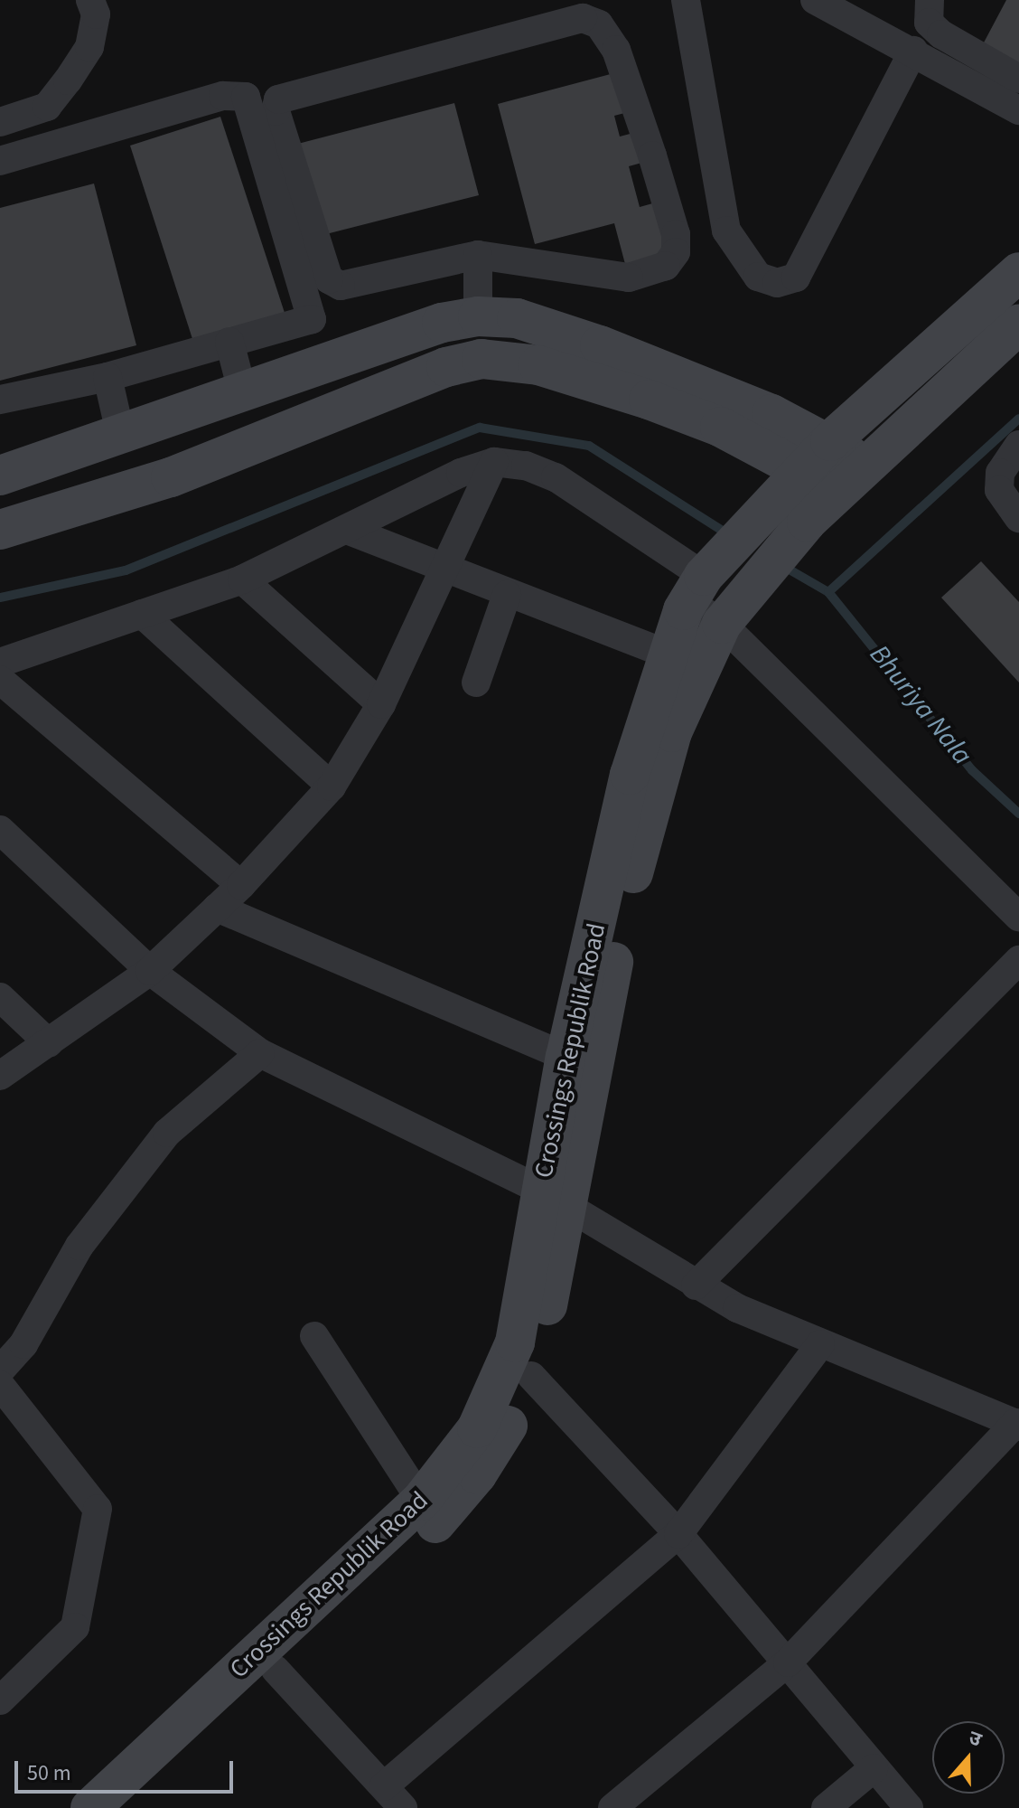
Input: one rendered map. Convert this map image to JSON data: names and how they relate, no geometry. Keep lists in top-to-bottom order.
{
  "streets": {
    "street": ["Crossings Republik Road"]
  },
  "water": ["Bhuriya Nala"],
  "scale_bar": "50 m",
  "north": "top"
}
